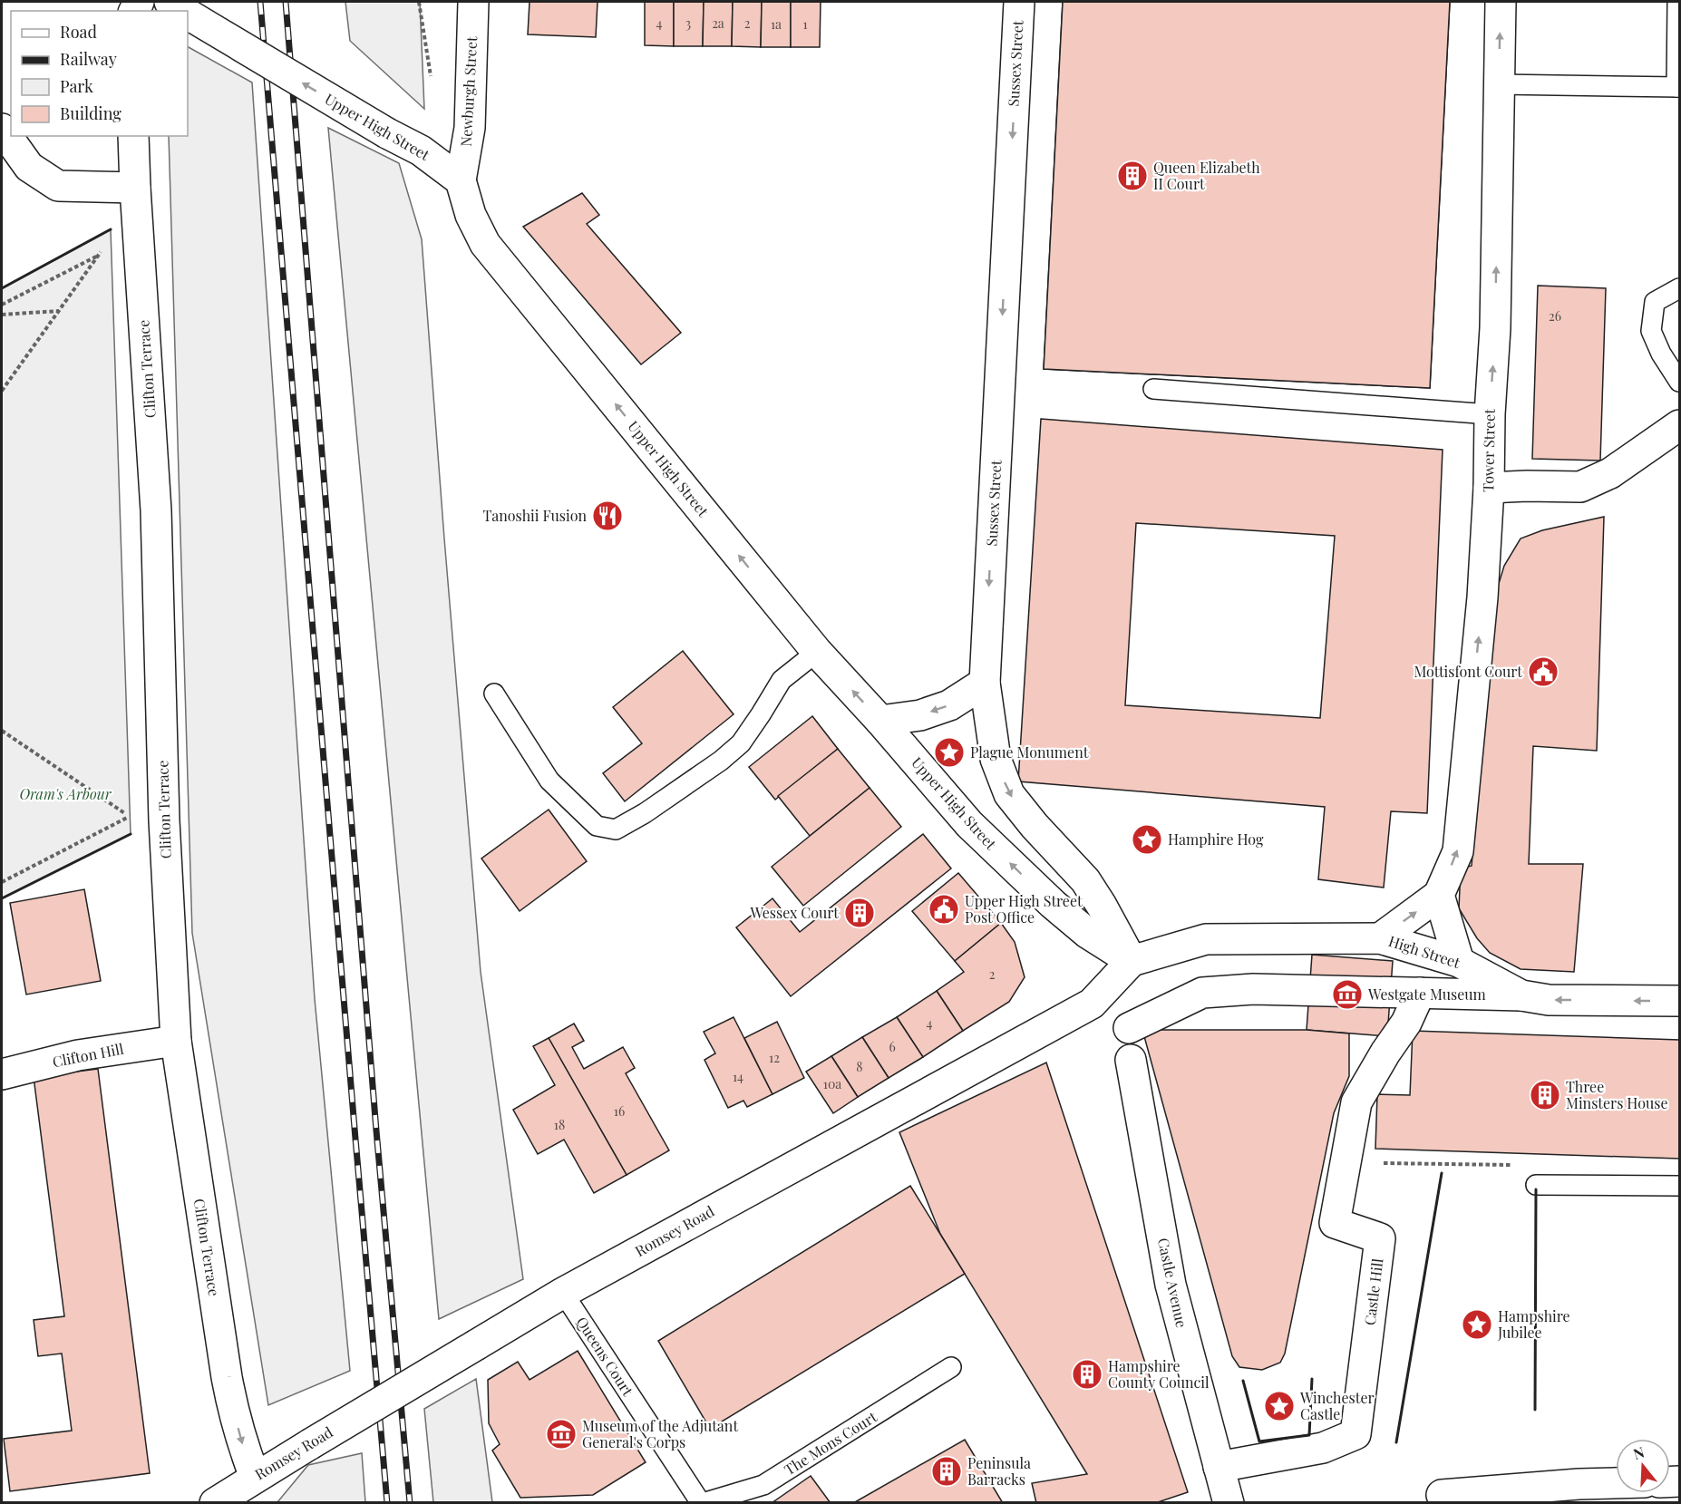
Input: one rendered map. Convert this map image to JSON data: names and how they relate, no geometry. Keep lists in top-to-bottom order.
{
  "streets": {
    "main road": [
      "Sussex Street",
      "Newburgh Street",
      "Upper High Street",
      "Clifton Terrace",
      "Tower Street",
      "High Street",
      "Clifton Hill",
      "Romsey Road",
      "Castle Avenue",
      "Castle Hill"
    ],
    "lane": ["Queens Court", "The Mons Court"]
  },
  "crossings": [
    ["Sussex Street", "Upper High Street"],
    ["Sussex Street", "High Street"],
    ["Sussex Street", "Romsey Road"],
    ["Newburgh Street", "Upper High Street"],
    ["Upper High Street", "High Street"],
    ["Upper High Street", "Romsey Road"],
    ["Clifton Terrace", "Clifton Hill"],
    ["Clifton Terrace", "Romsey Road"],
    ["Tower Street", "High Street"],
    ["High Street", "Romsey Road"],
    ["Romsey Road", "Queens Court"],
    ["Castle Avenue", "Castle Hill"],
    ["Queens Court", "The Mons Court"]
  ],
  "one_way": ["Sussex Street", "Upper High Street", "Tower Street"],
  "parks": ["Oram's Arbour"],
  "places": {
    "building": [
      "Queen Elizabeth II Court",
      "Wessex Court",
      "Three Minsters House",
      "Hampshire County Council",
      "Peninsula Barracks"
    ],
    "restaurant": ["Tanoshii Fusion"],
    "public building": ["Mottisfont Court", "Upper High Street Post Office"],
    "place": [
      "Plague Monument",
      "Hamphire Hog",
      "Hampshire Jubilee",
      "Winchester Castle"
    ],
    "museum": ["Westgate Museum", "Museum of the Adjutant General's Corps"]
  },
  "house_numbers": [
    "4",
    "3",
    "2a",
    "2",
    "1a",
    "1",
    "26",
    "2",
    "4",
    "6",
    "12",
    "8",
    "14",
    "10a",
    "16",
    "18"
  ],
  "legend": [
    "Road",
    "Railway",
    "Park",
    "Building"
  ],
  "north": "top"
}
